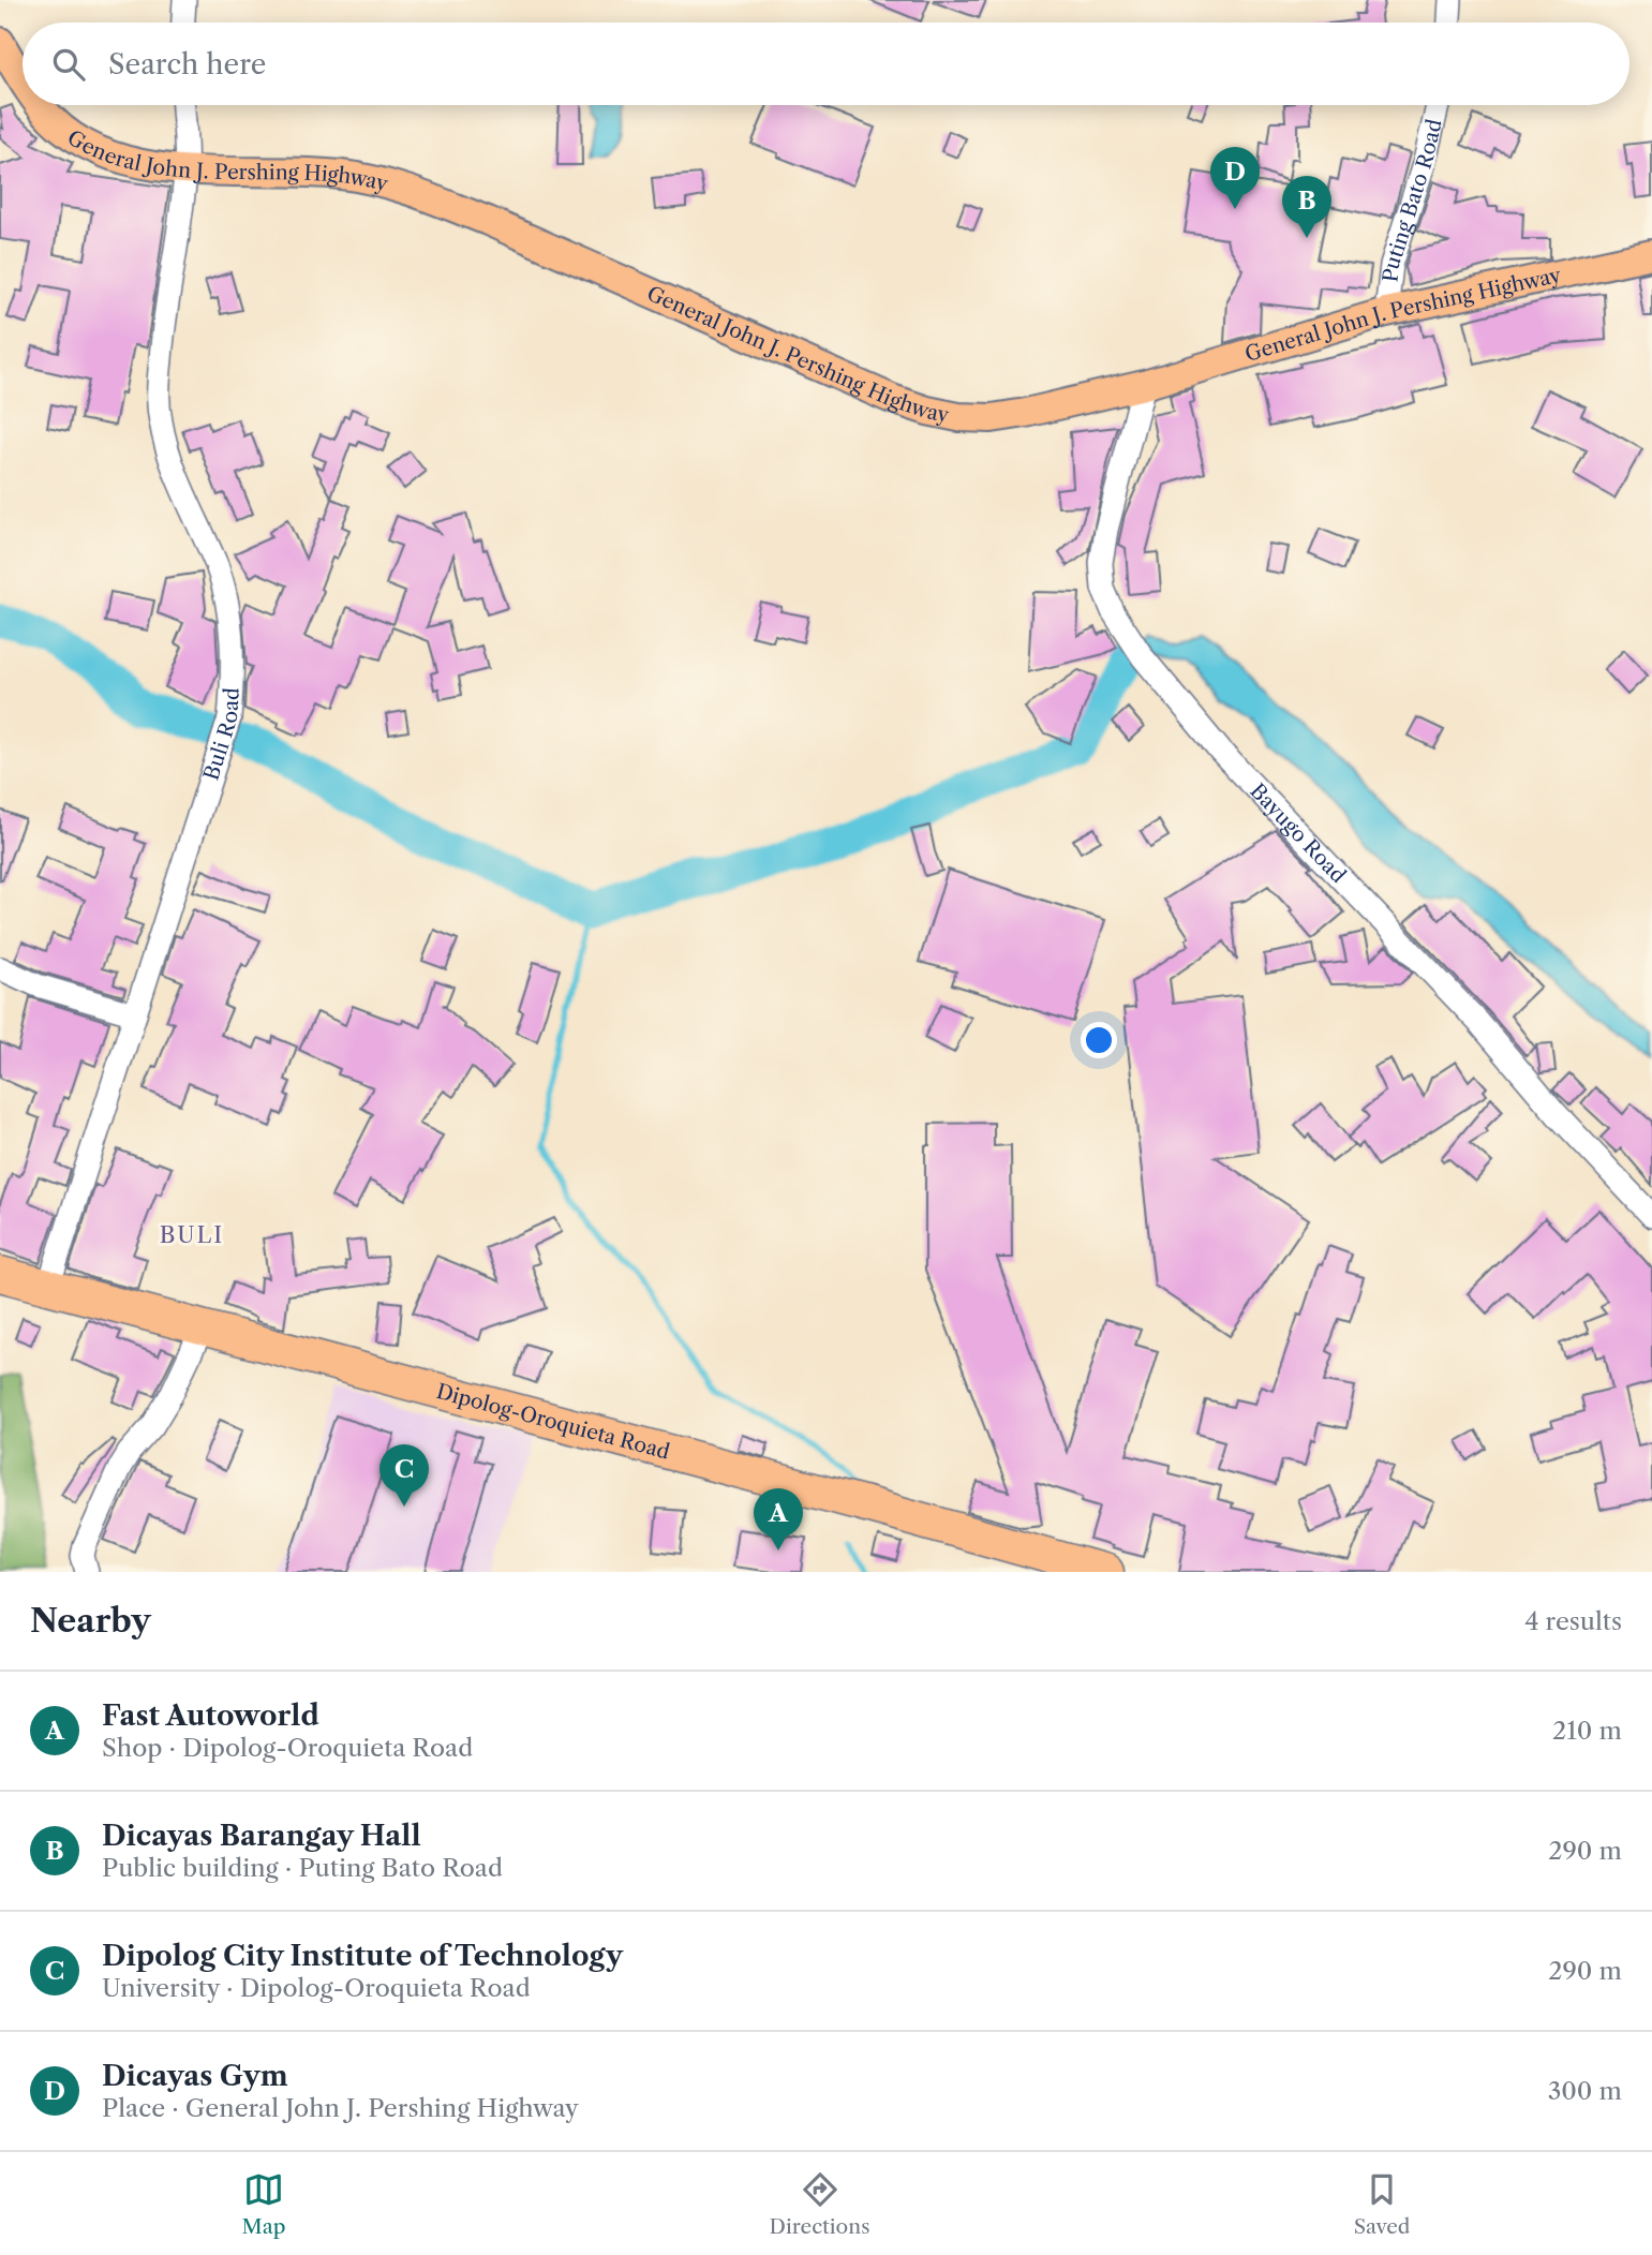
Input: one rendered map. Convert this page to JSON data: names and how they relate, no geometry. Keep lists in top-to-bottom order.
{
  "streets": {
    "highway": ["Dipolog-Oroquieta Road"],
    "main road": ["General John J. Pershing Highway"],
    "street": ["Puting Bato Road", "Buli Road", "Bayugo Road"]
  },
  "crossings": [
    ["General John J. Pershing Highway", "Puting Bato Road"],
    ["General John J. Pershing Highway", "Buli Road"],
    ["General John J. Pershing Highway", "Bayugo Road"],
    ["Buli Road", "Dipolog-Oroquieta Road"]
  ],
  "districts": ["BULI"],
  "page": {
    "search": "Search here",
    "pins": [
      "D",
      "B",
      "C",
      "A"
    ],
    "heading": ["Nearby", "4 results"],
    "list": [
      {
        "mark": "A",
        "name": "Fast Autoworld",
        "note": "Shop · Dipolog-Oroquieta Road",
        "value": "210 m"
      },
      {
        "mark": "B",
        "name": "Dicayas Barangay Hall",
        "note": "Public building · Puting Bato Road",
        "value": "290 m"
      },
      {
        "mark": "C",
        "name": "Dipolog City Institute of Technology",
        "note": "University · Dipolog-Oroquieta Road",
        "value": "290 m"
      },
      {
        "mark": "D",
        "name": "Dicayas Gym",
        "note": "Place · General John J. Pershing Highway",
        "value": "300 m"
      }
    ],
    "nav": ["Map", "Directions", "Saved"]
  }
}
